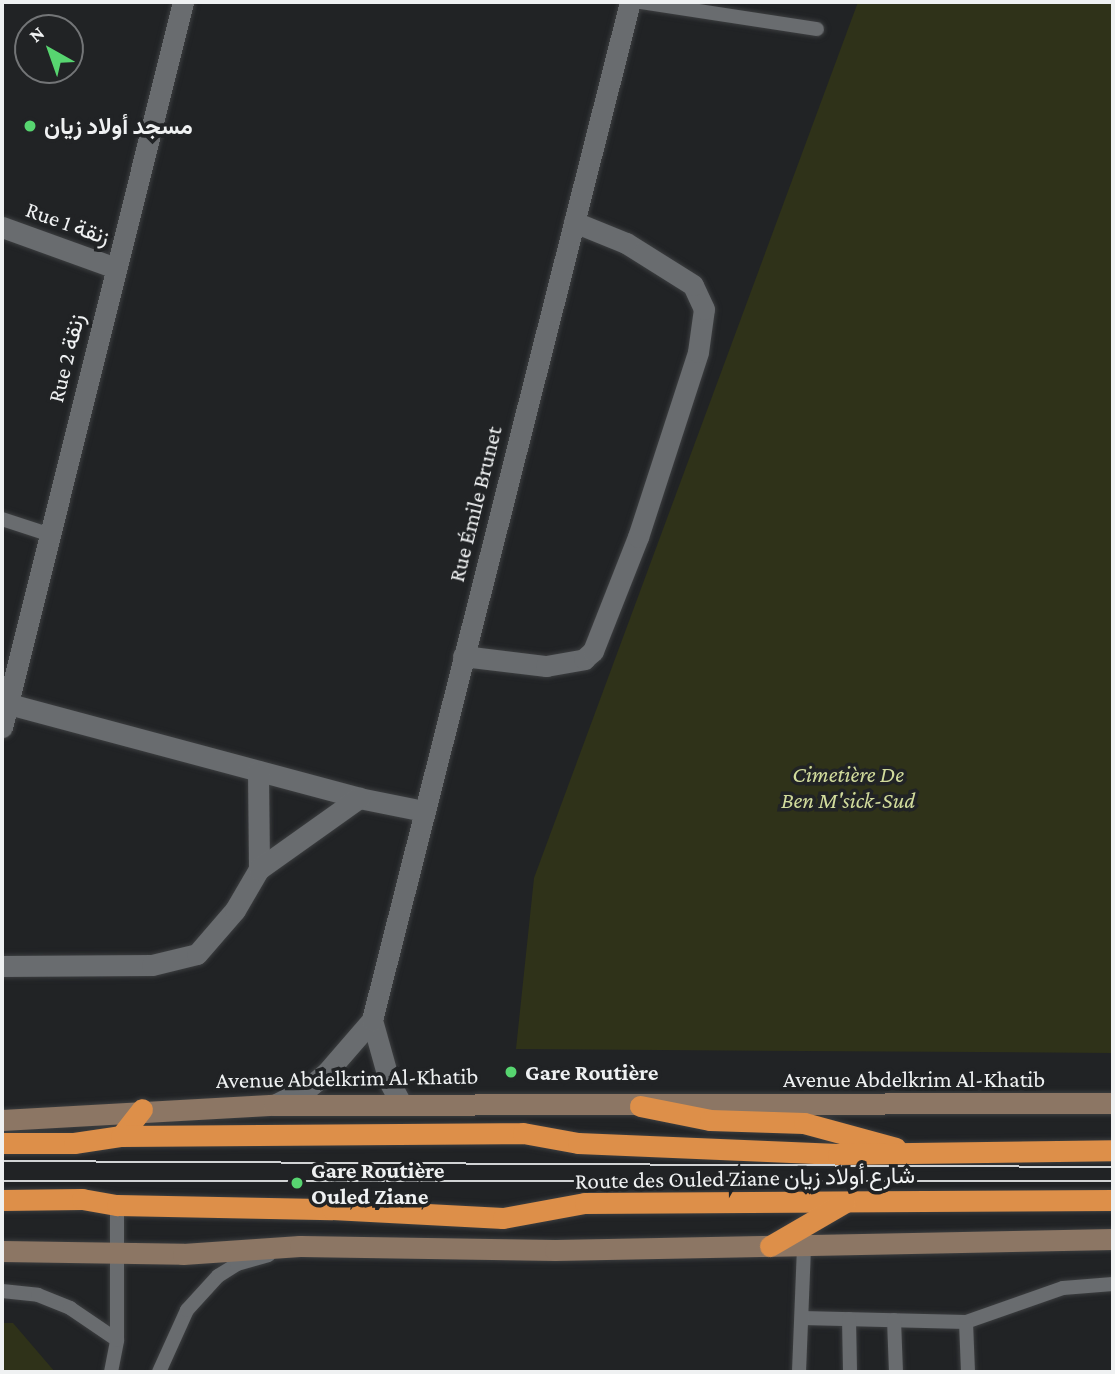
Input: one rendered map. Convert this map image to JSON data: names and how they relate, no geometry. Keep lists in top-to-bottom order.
{
  "streets": {
    "highway": ["Route des Ouled Ziane شارع أولاد زيان"],
    "street": [
      "Rue 1 زنقة",
      "Rue 2 زنقة",
      "Rue Émile Brunet",
      "Avenue Abdelkrim Al-Khatib"
    ]
  },
  "crossings": [
    ["Rue 1 زنقة", "Rue 2 زنقة"],
    ["Rue Émile Brunet", "Avenue Abdelkrim Al-Khatib"]
  ],
  "parks": ["Cimetière De Ben M'sick-Sud"],
  "places": ["مسجد أولاد زيان", "Gare Routière", "Gare Routière Ouled Ziane"],
  "north": "top left"
}
